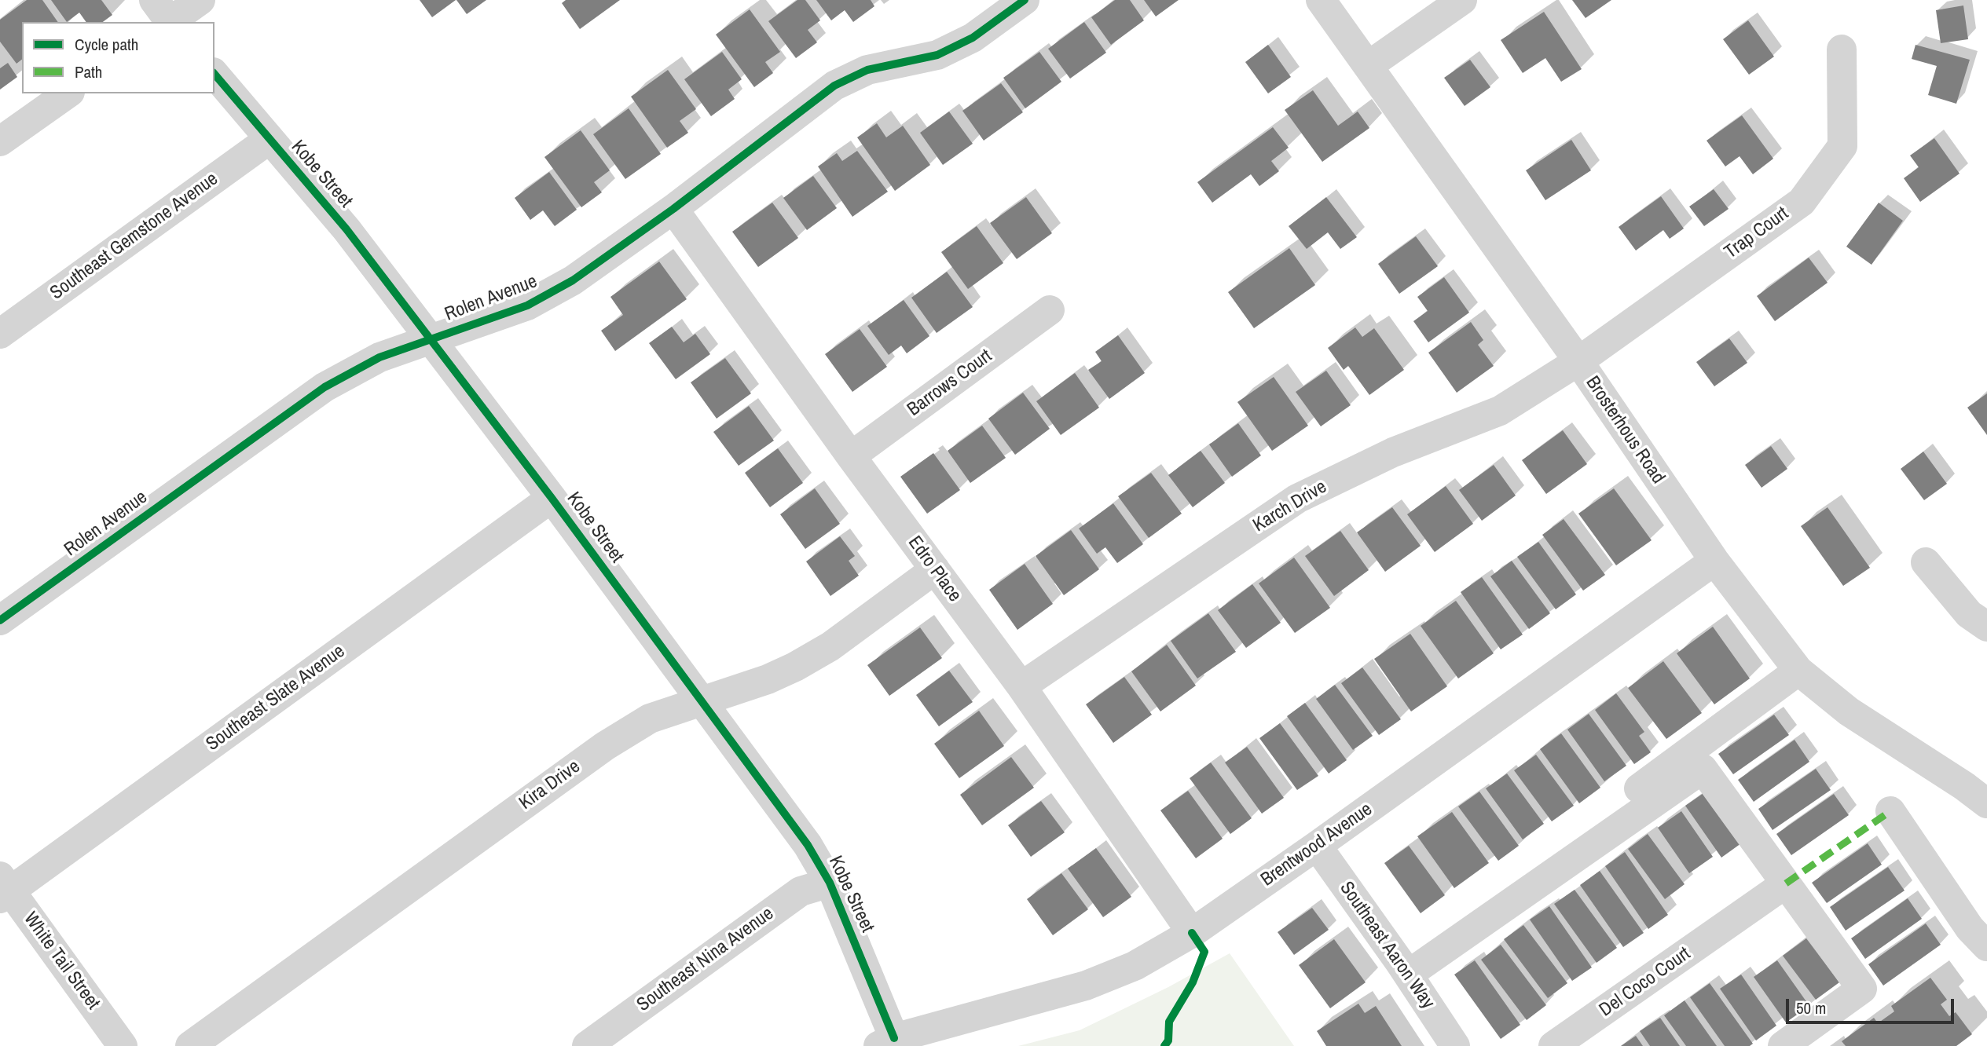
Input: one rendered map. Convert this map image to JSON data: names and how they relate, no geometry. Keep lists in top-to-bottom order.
{
  "streets": {
    "street": [
      "Kobe Street",
      "Trap Court",
      "Southeast Gemstone Avenue",
      "Rolen Avenue",
      "Barrows Court",
      "Brosterhous Road",
      "Karch Drive",
      "Edro Place",
      "Southeast Slate Avenue",
      "Kira Drive",
      "Brentwood Avenue",
      "Southeast Aaron Way",
      "Southeast Nina Avenue",
      "White Tail Street",
      "Del Coco Court"
    ]
  },
  "crossings": [
    ["Kobe Street", "Southeast Gemstone Avenue"],
    ["Kobe Street", "Rolen Avenue"],
    ["Kobe Street", "Southeast Slate Avenue"],
    ["Kobe Street", "Kira Drive"],
    ["Kobe Street", "Brentwood Avenue"],
    ["Kobe Street", "Southeast Nina Avenue"],
    ["Trap Court", "Brosterhous Road"],
    ["Trap Court", "Karch Drive"],
    ["Rolen Avenue", "Edro Place"],
    ["Barrows Court", "Edro Place"],
    ["Brosterhous Road", "Karch Drive"],
    ["Brosterhous Road", "Brentwood Avenue"],
    ["Karch Drive", "Edro Place"],
    ["Edro Place", "Kira Drive"],
    ["Edro Place", "Brentwood Avenue"],
    ["Southeast Slate Avenue", "White Tail Street"],
    ["Brentwood Avenue", "Southeast Aaron Way"]
  ],
  "legend": ["Cycle path", "Path"],
  "scale_bar": "50 m"
}
